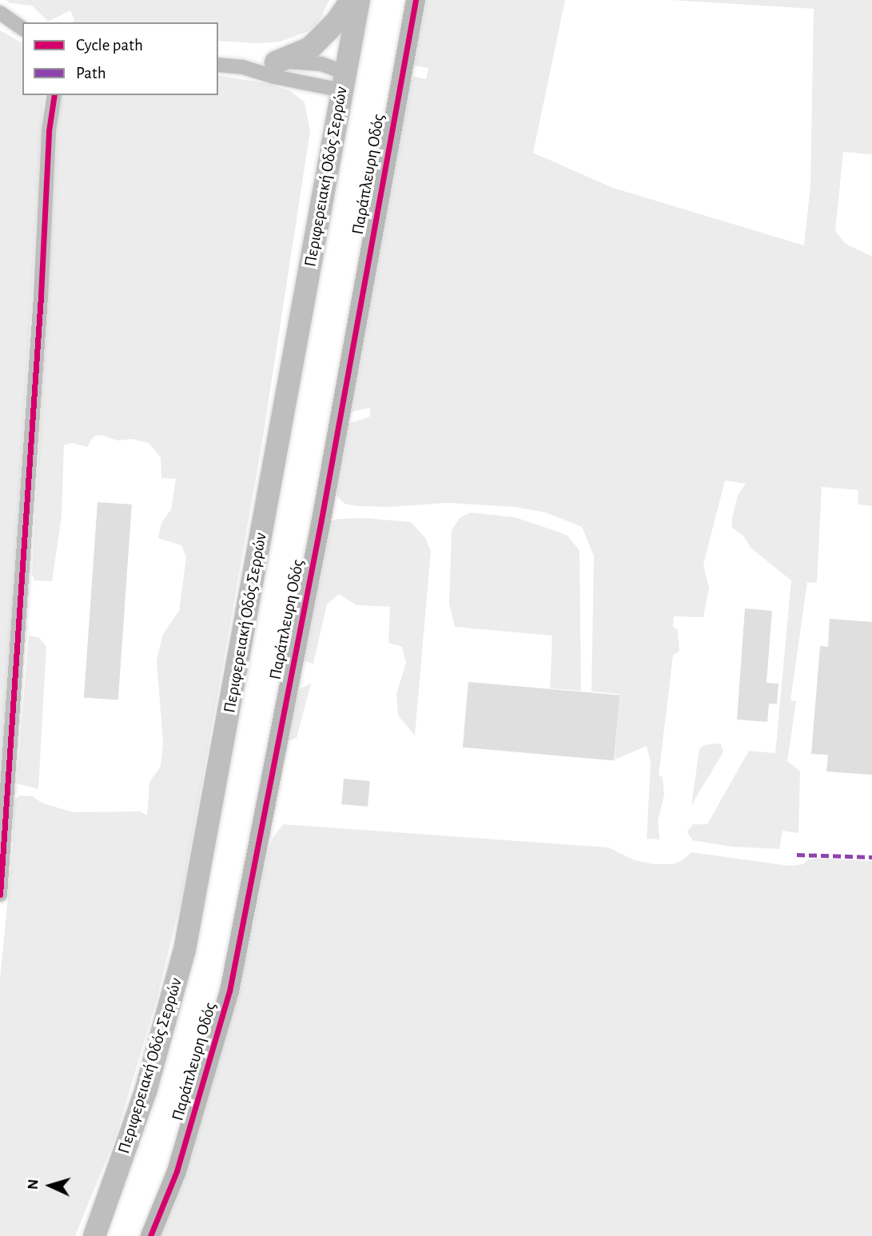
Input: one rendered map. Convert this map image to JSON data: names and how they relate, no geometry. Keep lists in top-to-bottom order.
{
  "streets": {
    "main road": ["Περιφερειακή Οδός Σερρών"],
    "street": ["Παράπλευρη Οδός"]
  },
  "legend": ["Cycle path", "Path"],
  "north": "left"
}
